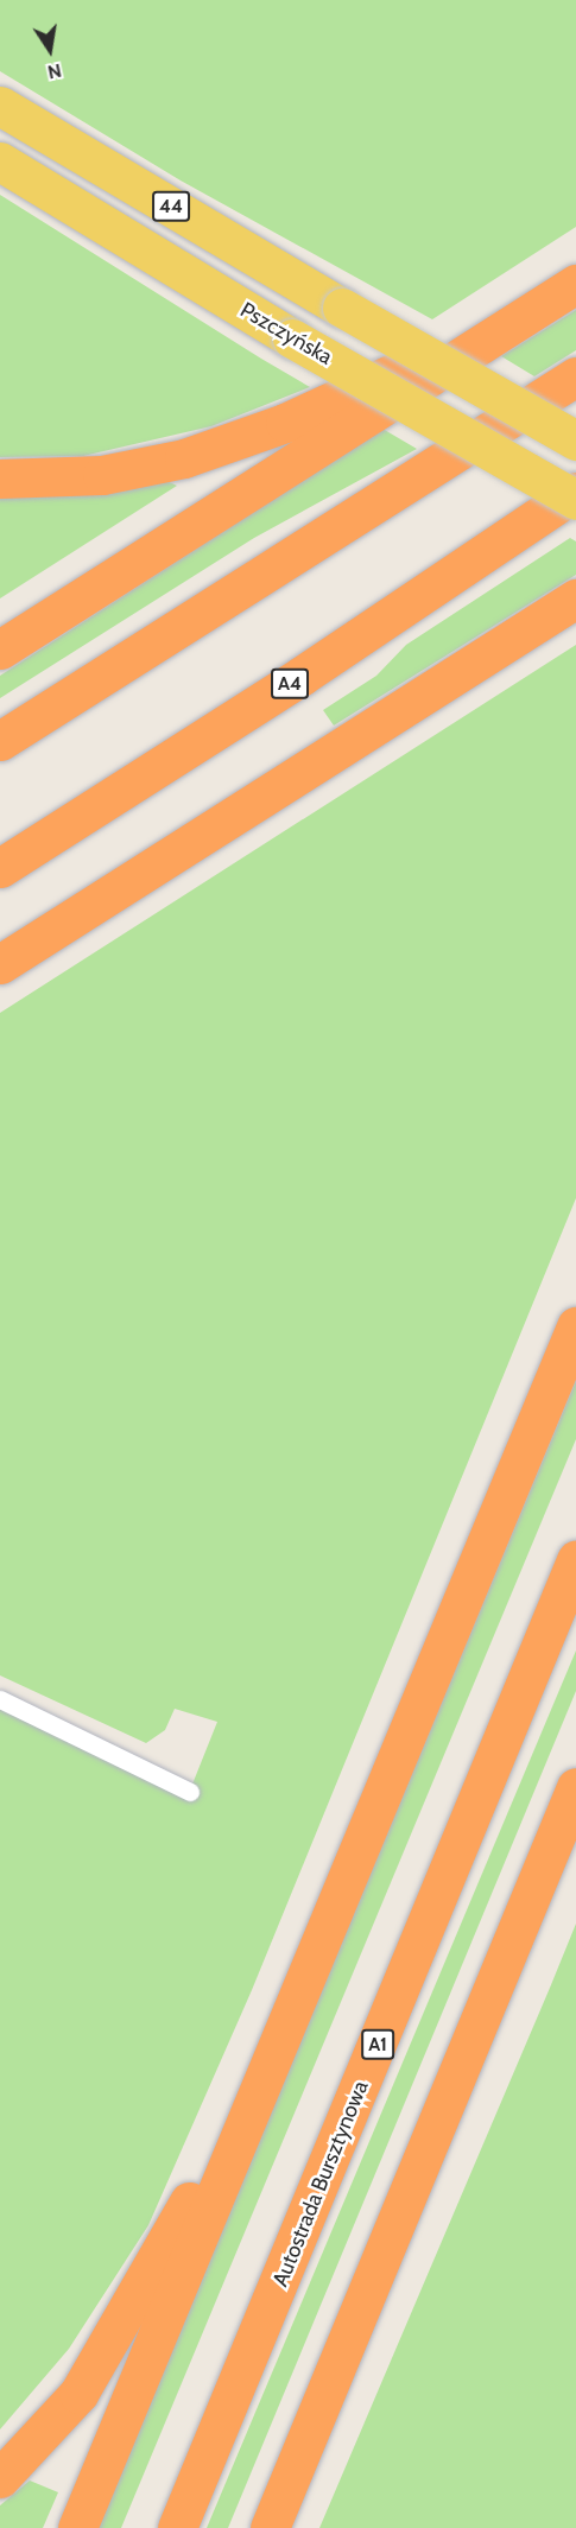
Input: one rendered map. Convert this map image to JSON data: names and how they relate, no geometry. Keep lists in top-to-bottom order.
{
  "streets": {
    "highway": ["A4", "A1", "Autostrada Bursztynowa"],
    "main road": ["44", "Pszczyńska"]
  },
  "north": "bottom"
}
